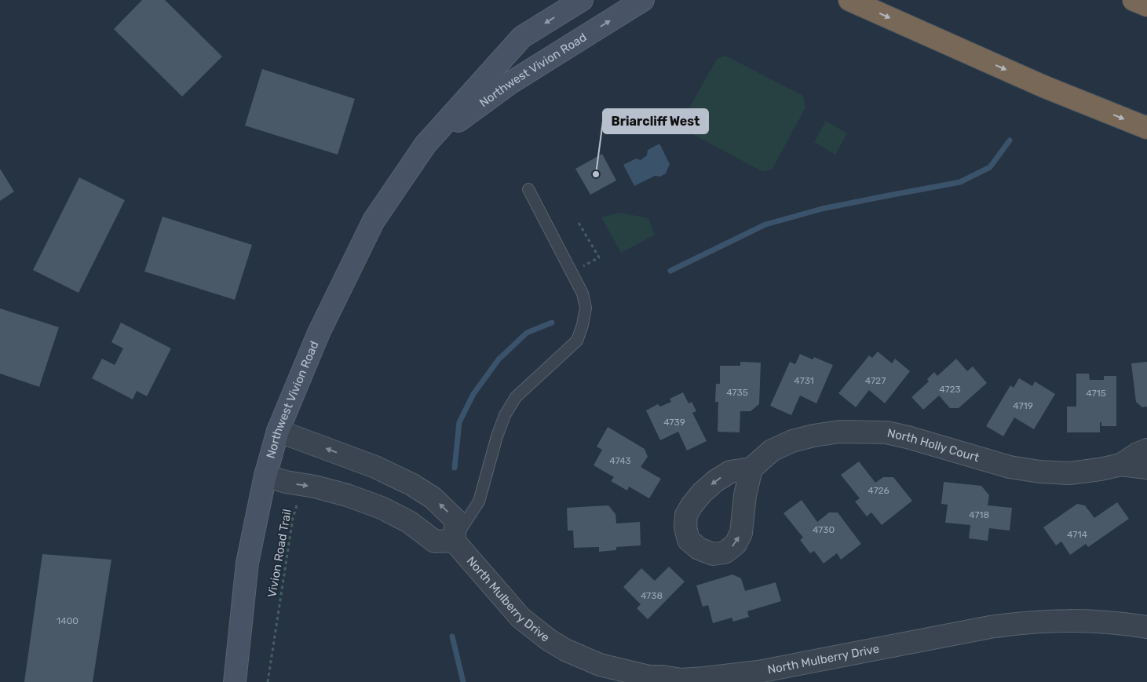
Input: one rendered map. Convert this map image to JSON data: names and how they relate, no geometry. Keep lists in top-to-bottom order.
{
  "streets": {
    "main road": ["Northwest Vivion Road"],
    "street": ["North Holly Court", "North Mulberry Drive"],
    "path": ["Vivion Road Trail"]
  },
  "places": ["Briarcliff West"],
  "house_numbers": [
    "4731",
    "4727",
    "4723",
    "4735",
    "4715",
    "4719",
    "4739",
    "4743",
    "4726",
    "4718",
    "4730",
    "4714",
    "4738",
    "1400"
  ]
}
